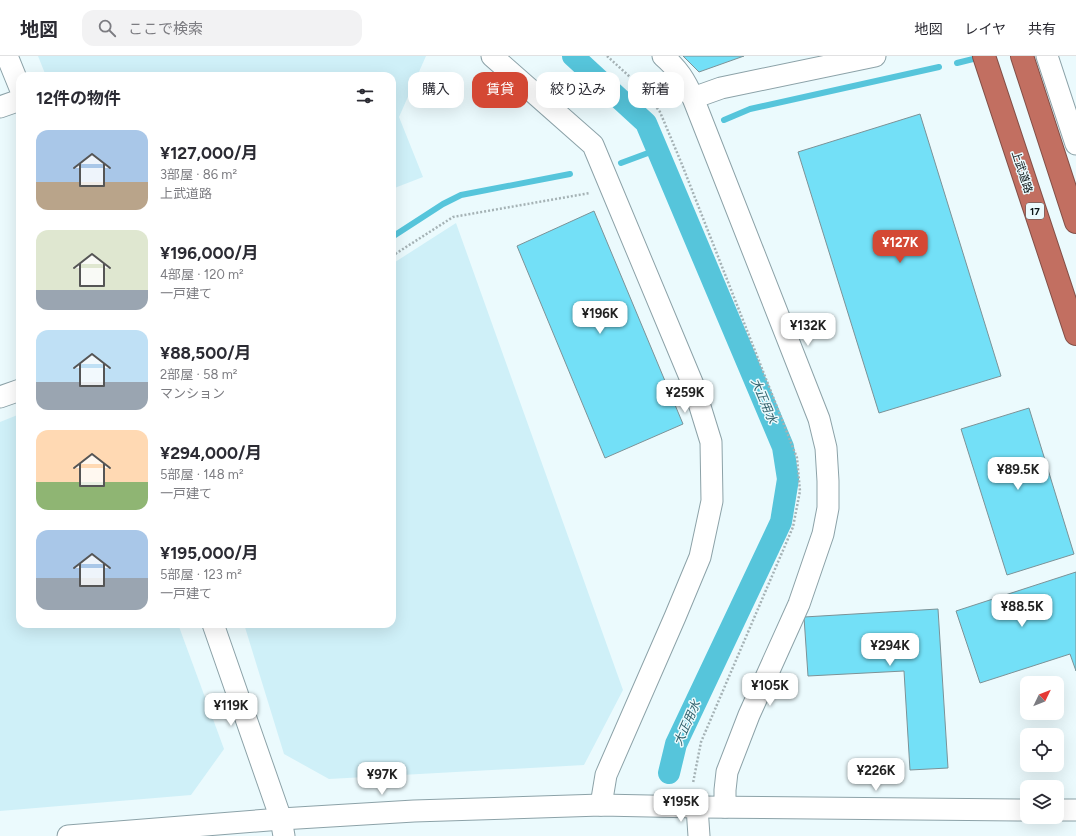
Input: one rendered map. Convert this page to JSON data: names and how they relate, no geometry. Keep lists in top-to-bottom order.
{
  "streets": {
    "highway": ["上武道路", "17"]
  },
  "water": ["大正用水"],
  "north": "top right",
  "page": {
    "header": "地図",
    "search": "ここで検索",
    "nav": ["地図", "レイヤ", "共有"],
    "chip": [
      "購入",
      "賃貸",
      "絞り込み",
      "新着"
    ],
    "heading": "12件の物件",
    "list": [
      {
        "name": "¥127,000/月",
        "note": "3部屋 · 86 m² · 上武道路"
      },
      {
        "name": "¥196,000/月",
        "note": "4部屋 · 120 m² · 一戸建て"
      },
      {
        "name": "¥88,500/月",
        "note": "2部屋 · 58 m² · マンション"
      },
      {
        "name": "¥294,000/月",
        "note": "5部屋 · 148 m² · 一戸建て"
      },
      {
        "name": "¥195,000/月",
        "note": "5部屋 · 123 m² · 一戸建て"
      }
    ],
    "price": [
      "¥127K",
      "¥196K",
      "¥132K",
      "¥259K",
      "¥89.5K",
      "¥88.5K",
      "¥294K",
      "¥105K",
      "¥119K",
      "¥226K",
      "¥97K",
      "¥195K"
    ]
  }
}
